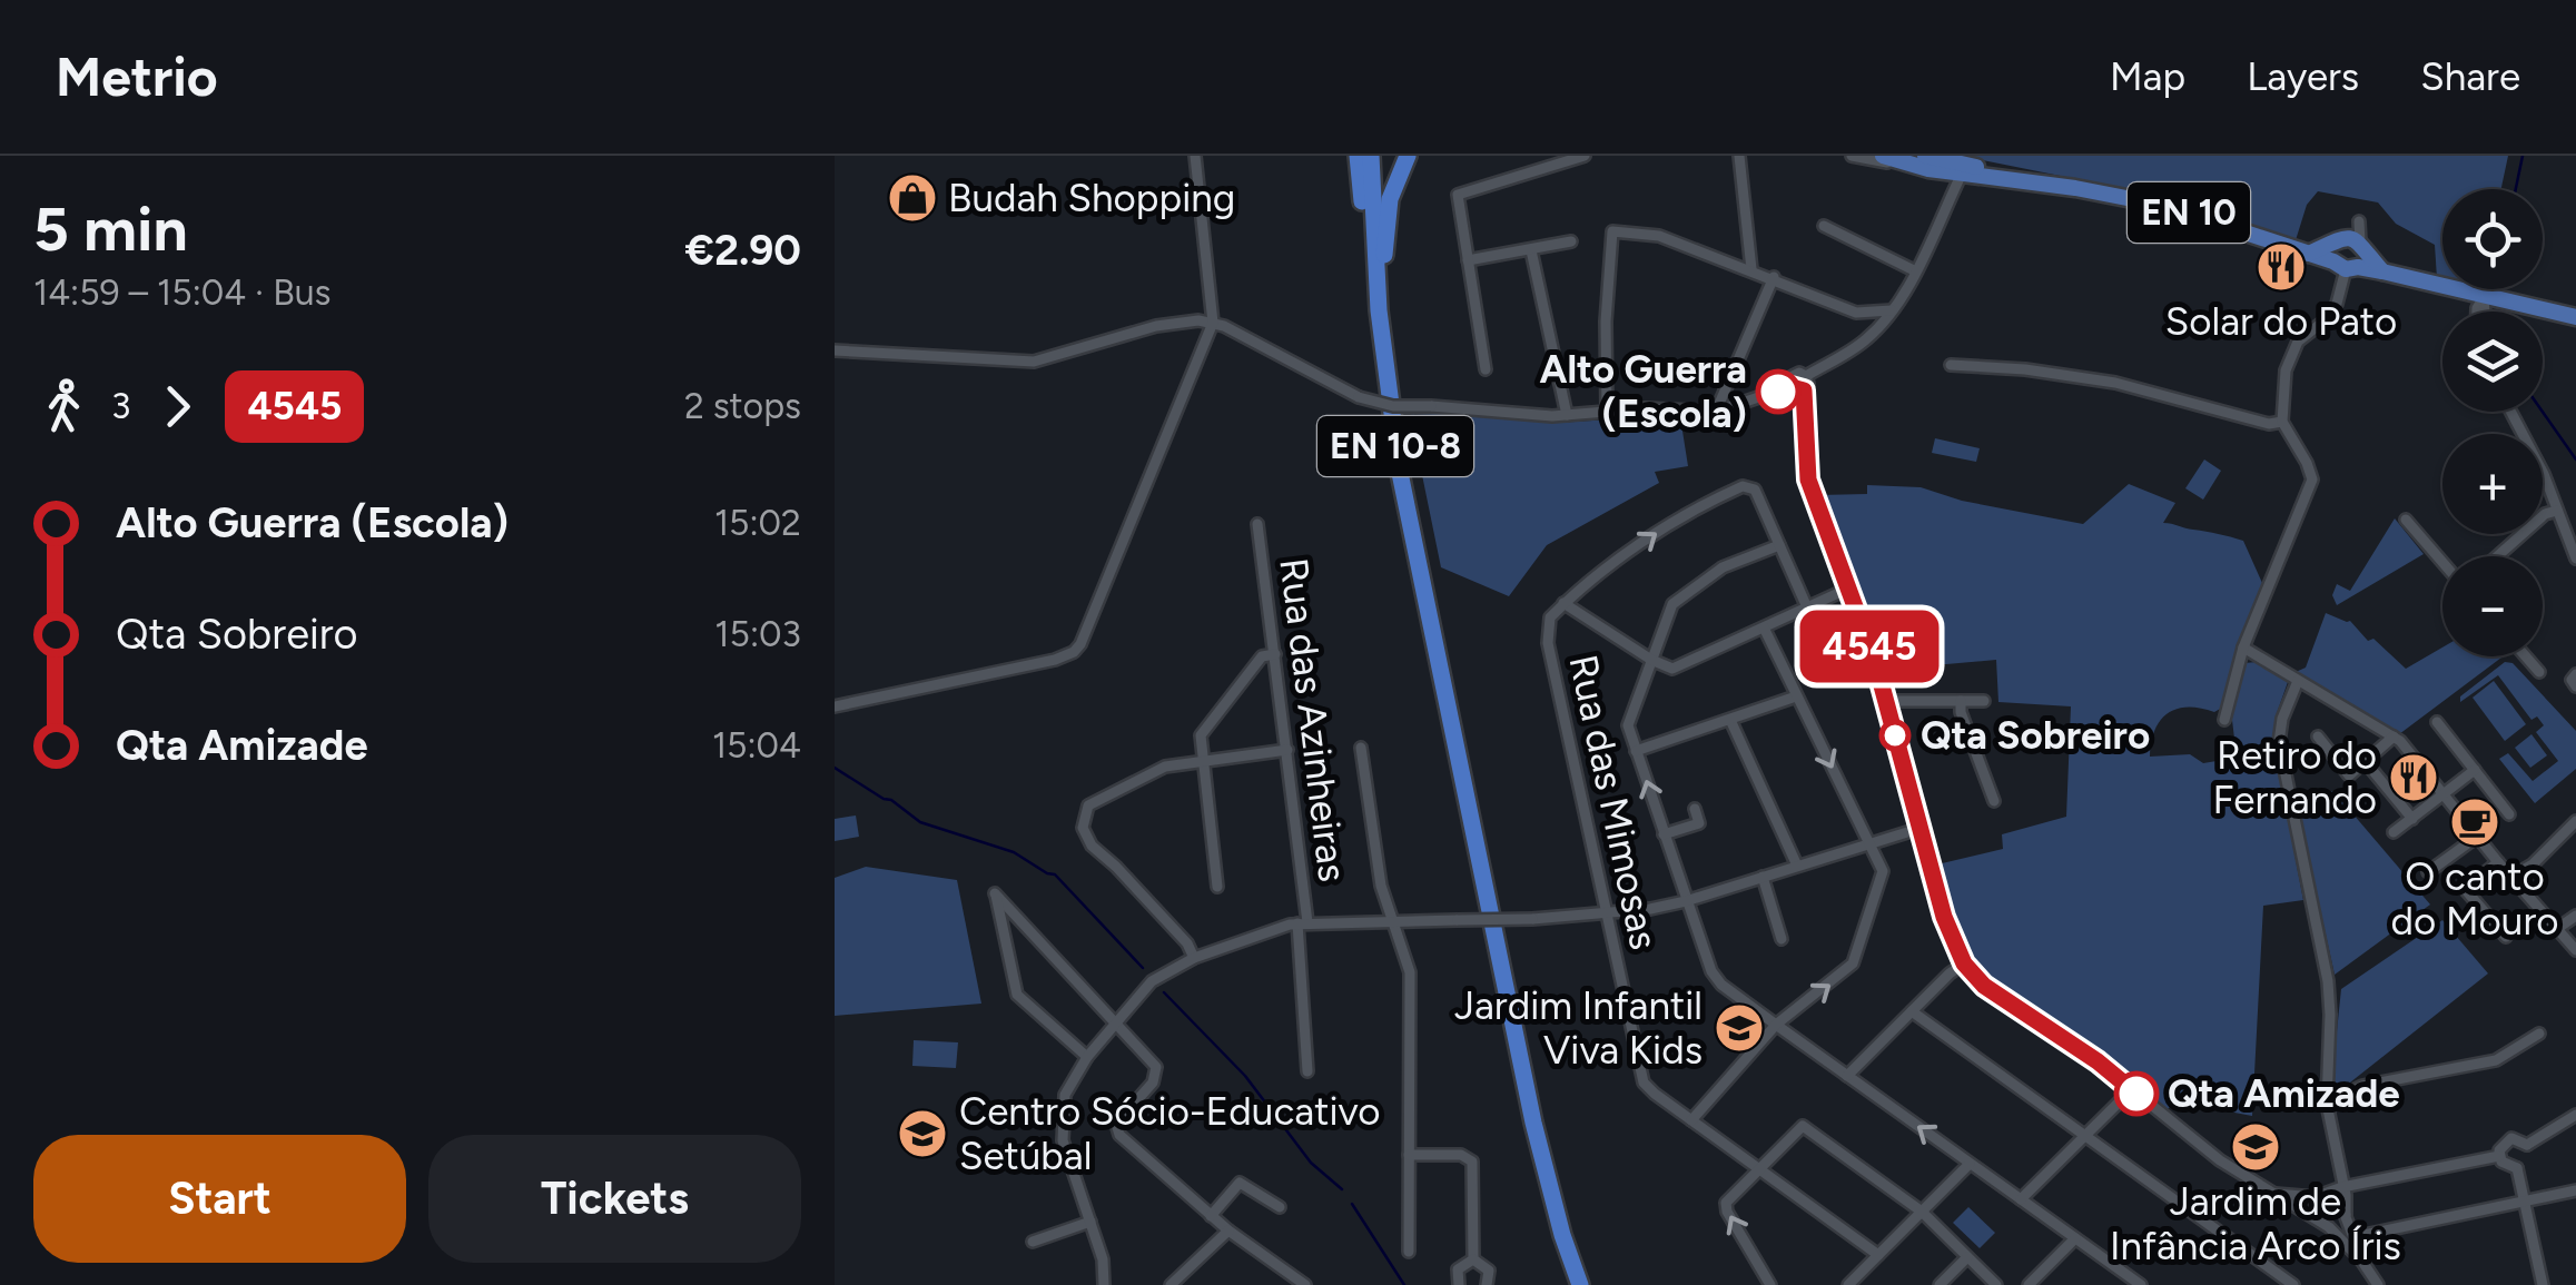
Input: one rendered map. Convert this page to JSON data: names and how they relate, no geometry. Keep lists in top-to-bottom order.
{
  "streets": {
    "highway": ["EN 10-8"],
    "main road": ["EN 10"],
    "street": ["Rua das Azinheiras", "Rua das Mimosas"]
  },
  "places": {
    "shop": ["Budah Shopping"],
    "restaurant": ["Solar do Pato", "Retiro do Fernando"],
    "other": ["Alto Guerra (Escola)", "Qta Sobreiro", "Qta Amizade"],
    "cafe": ["O canto do Mouro"],
    "school or university": ["Jardim Infantil Viva Kids", "Centro Sócio-Educativo Setúbal", "Jardim de Infância Arco Íris"]
  },
  "lines": ["bus line 4545"],
  "page": {
    "header": "Metrio",
    "nav": ["Map", "Layers", "Share"],
    "heading": ["5 min", "14:59 – 15:04 · Bus", "€2.90"],
    "on_map": "4545",
    "map_buttons": ["+", "−"],
    "legs": ["3", "4545", "2 stops"],
    "list": [
      {
        "name": "Alto Guerra (Escola)",
        "value": "15:02"
      },
      {
        "name": "Qta Sobreiro",
        "value": "15:03"
      },
      {
        "name": "Qta Amizade",
        "value": "15:04"
      }
    ],
    "buttons": ["Start", "Tickets"]
  }
}
